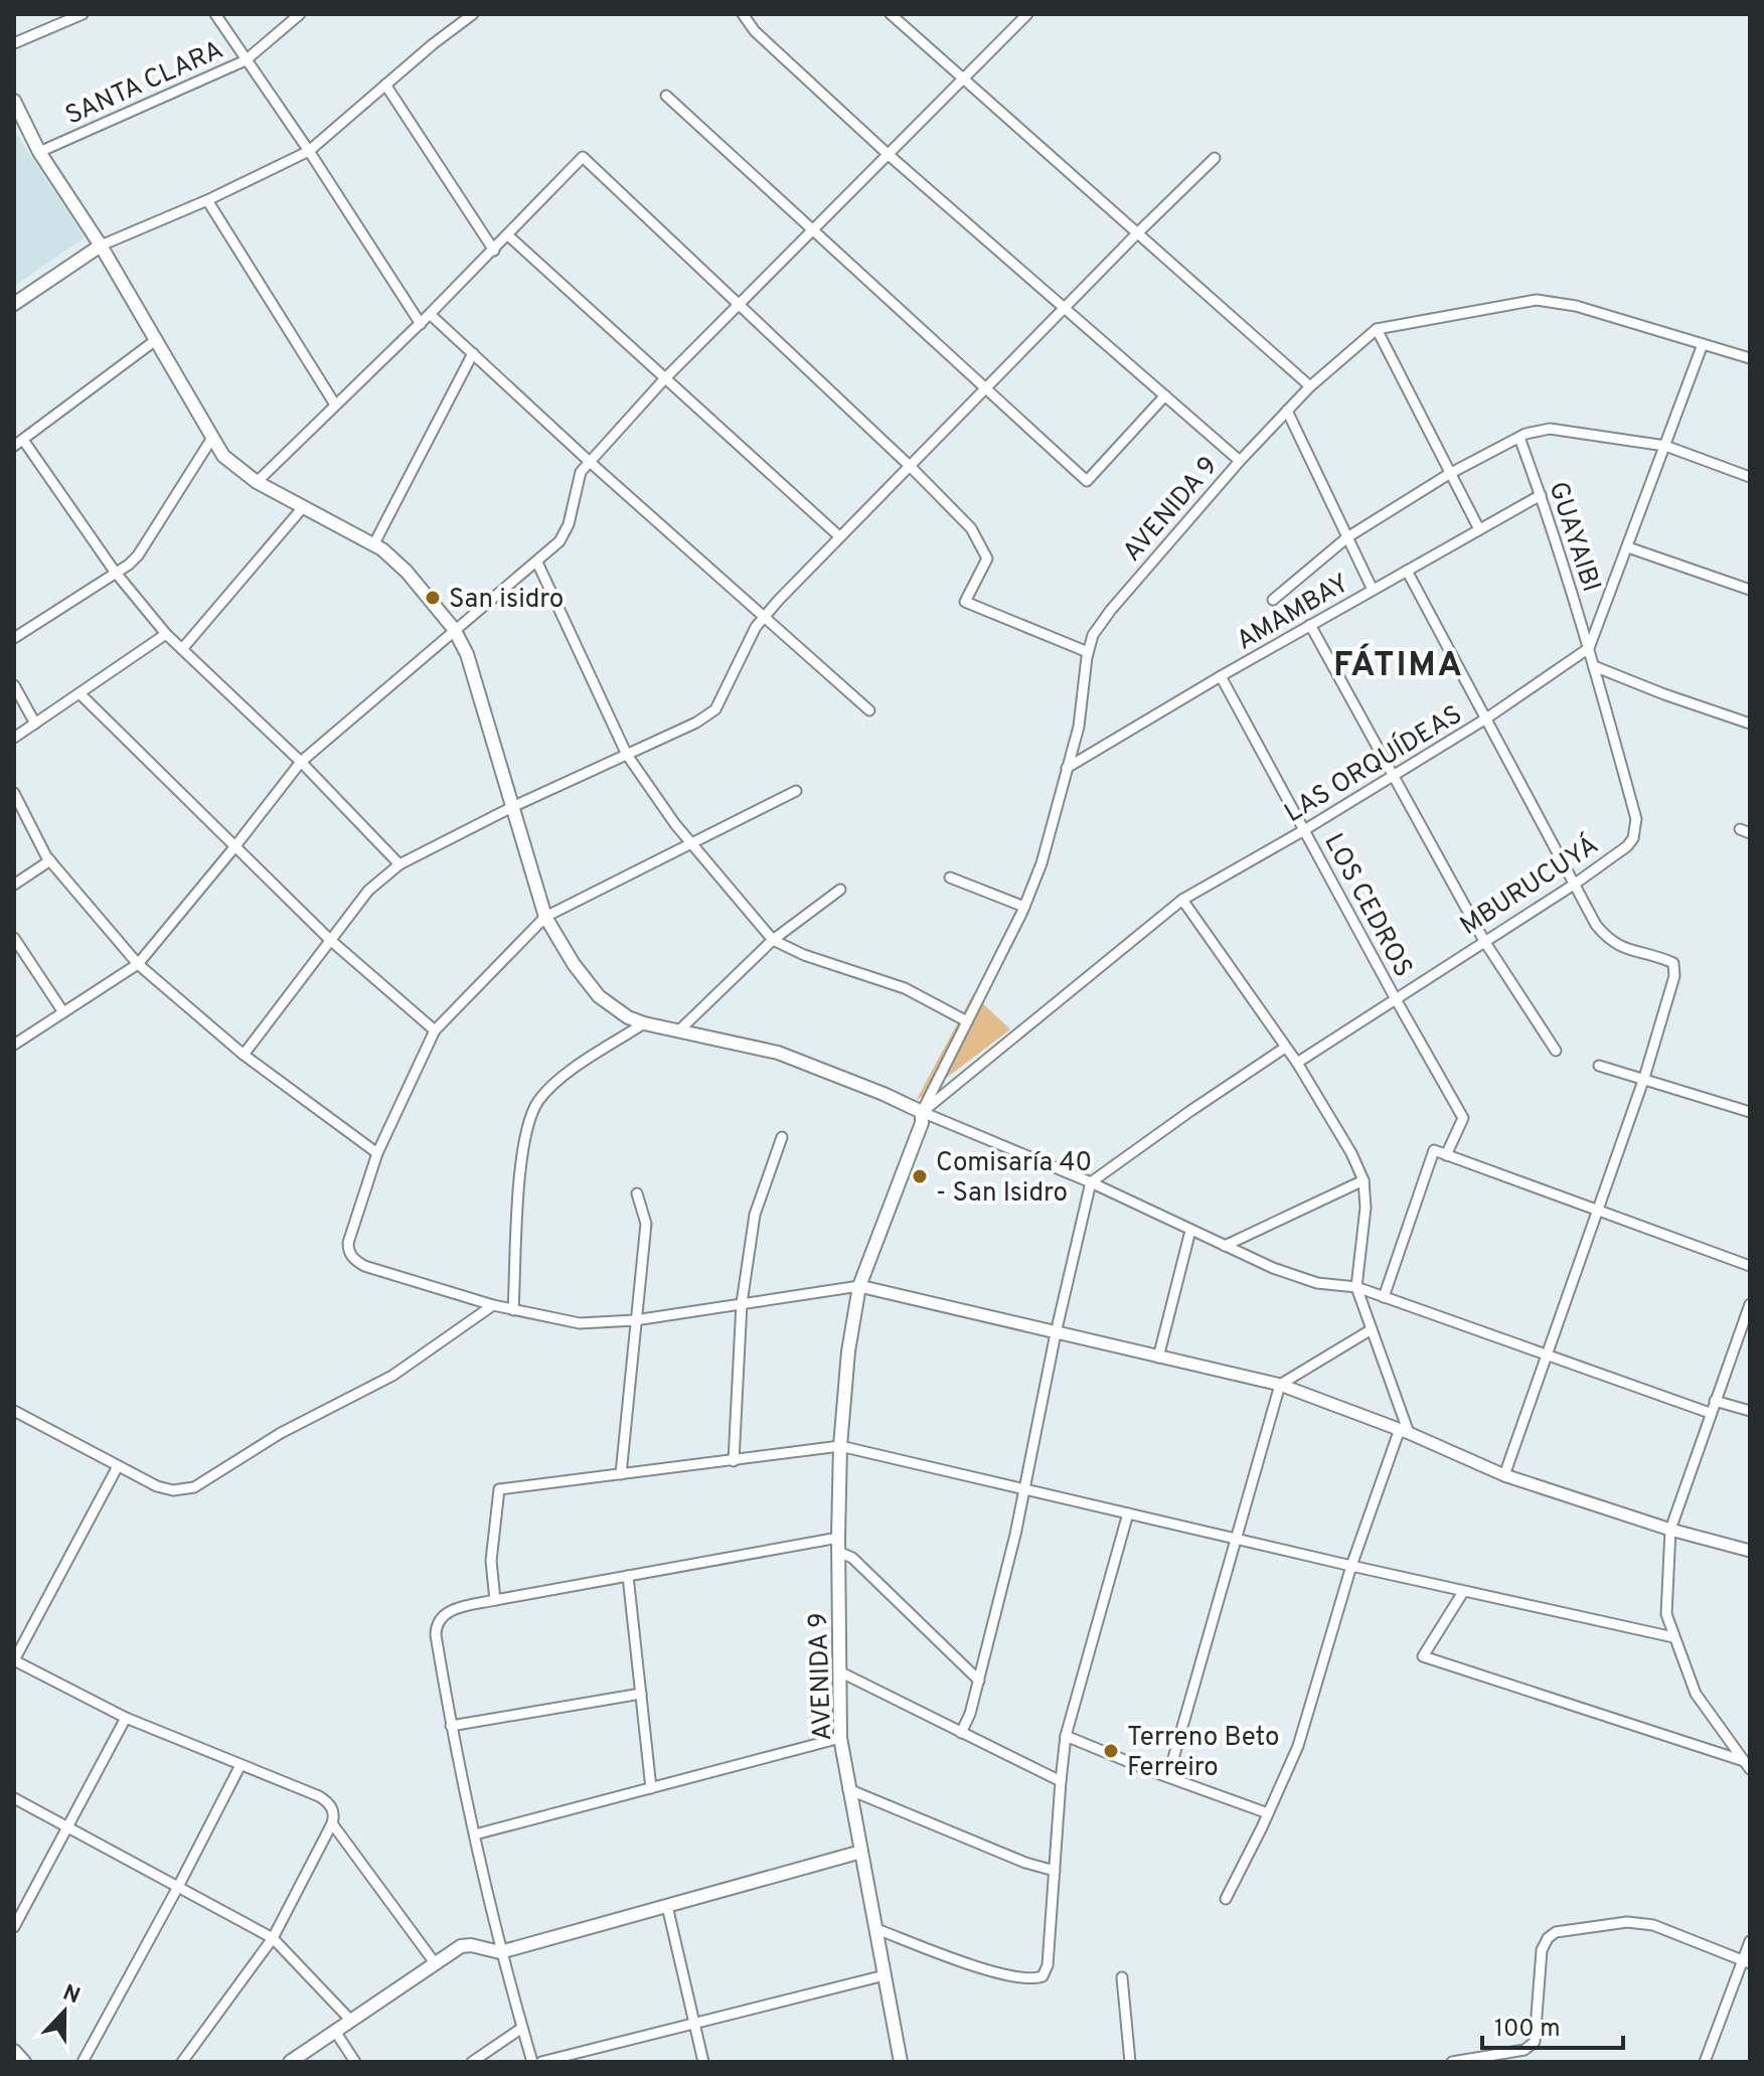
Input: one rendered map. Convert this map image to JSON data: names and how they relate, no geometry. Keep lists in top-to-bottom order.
{
  "streets": {
    "main road": ["AVENIDA 9"],
    "street": [
      "SANTA CLARA",
      "GUAYAIBI",
      "AMAMBAY",
      "LAS ORQUÍDEAS",
      "MBURUCUYÁ",
      "LOS CEDROS"
    ]
  },
  "crossings": [
    ["AVENIDA 9", "AMAMBAY"],
    ["AVENIDA 9", "LAS ORQUÍDEAS"],
    ["GUAYAIBI", "AMAMBAY"],
    ["GUAYAIBI", "LAS ORQUÍDEAS"],
    ["GUAYAIBI", "MBURUCUYÁ"],
    ["AMAMBAY", "LOS CEDROS"],
    ["LAS ORQUÍDEAS", "LOS CEDROS"],
    ["MBURUCUYÁ", "LOS CEDROS"]
  ],
  "districts": ["FÁTIMA"],
  "places": ["San isidro", "Comisaría 40 - San Isidro", "Terreno Beto Ferreiro"],
  "scale_bar": "100 m",
  "north": "top"
}
